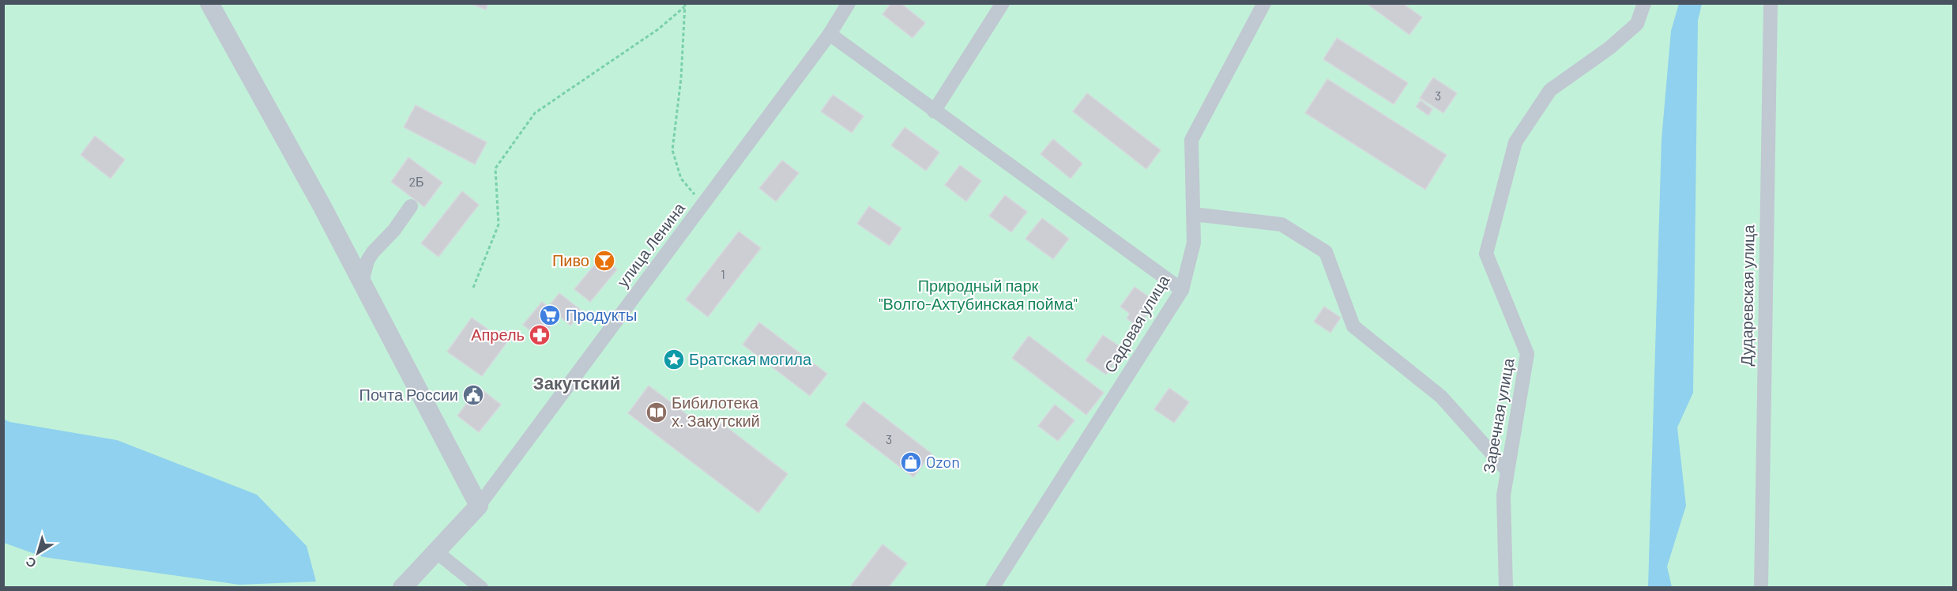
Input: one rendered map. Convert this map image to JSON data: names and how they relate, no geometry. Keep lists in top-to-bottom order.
{
  "streets": {
    "street": [
      "улица Ленина",
      "Дударевская улица",
      "Садовая улица",
      "Заречная улица"
    ]
  },
  "districts": ["Закутский"],
  "parks": ["Природный парк \"Волго-Ахтубинская пойма\""],
  "places": {
    "bar": ["Пиво"],
    "supermarket": ["Продукты"],
    "pharmacy": ["Апрель"],
    "place": ["Братская могила"],
    "public building": ["Почта России"],
    "library": ["Бибилотека х. Закутский"],
    "shop": ["Ozon"]
  },
  "house_numbers": [
    "3",
    "2Б",
    "1",
    "3"
  ],
  "north": "bottom left"
}
